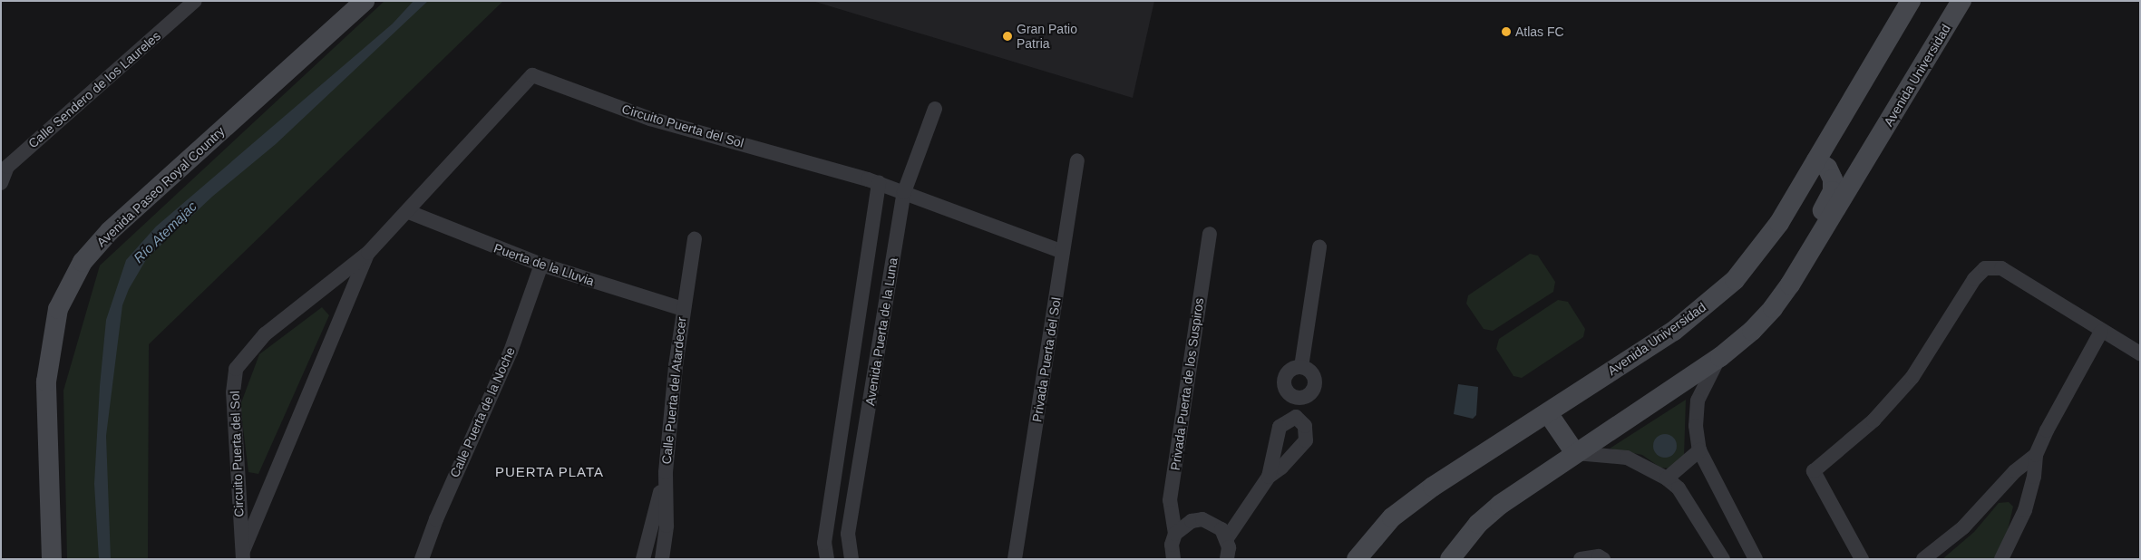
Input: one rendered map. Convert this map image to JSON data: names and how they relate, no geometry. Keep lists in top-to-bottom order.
{
  "streets": {
    "main road": ["Avenida Universidad", "Avenida Paseo Royal Country"],
    "street": [
      "Calle Sendero de los Laureles",
      "Circuito Puerta del Sol",
      "Puerta de la Lluvia",
      "Avenida Puerta de la Luna",
      "Privada Puerta del Sol",
      "Privada Puerta de los Suspiros",
      "Calle Puerta del Atardecer",
      "Calle Puerta de la Noche"
    ]
  },
  "crossings": [
    ["Circuito Puerta del Sol", "Puerta de la Lluvia"],
    ["Circuito Puerta del Sol", "Avenida Puerta de la Luna"],
    ["Circuito Puerta del Sol", "Privada Puerta del Sol"],
    ["Puerta de la Lluvia", "Calle Puerta del Atardecer"],
    ["Puerta de la Lluvia", "Calle Puerta de la Noche"]
  ],
  "districts": ["PUERTA PLATA"],
  "water": ["Río Atemajac"],
  "places": ["Atlas FC", "Gran Patio Patria"]
}
